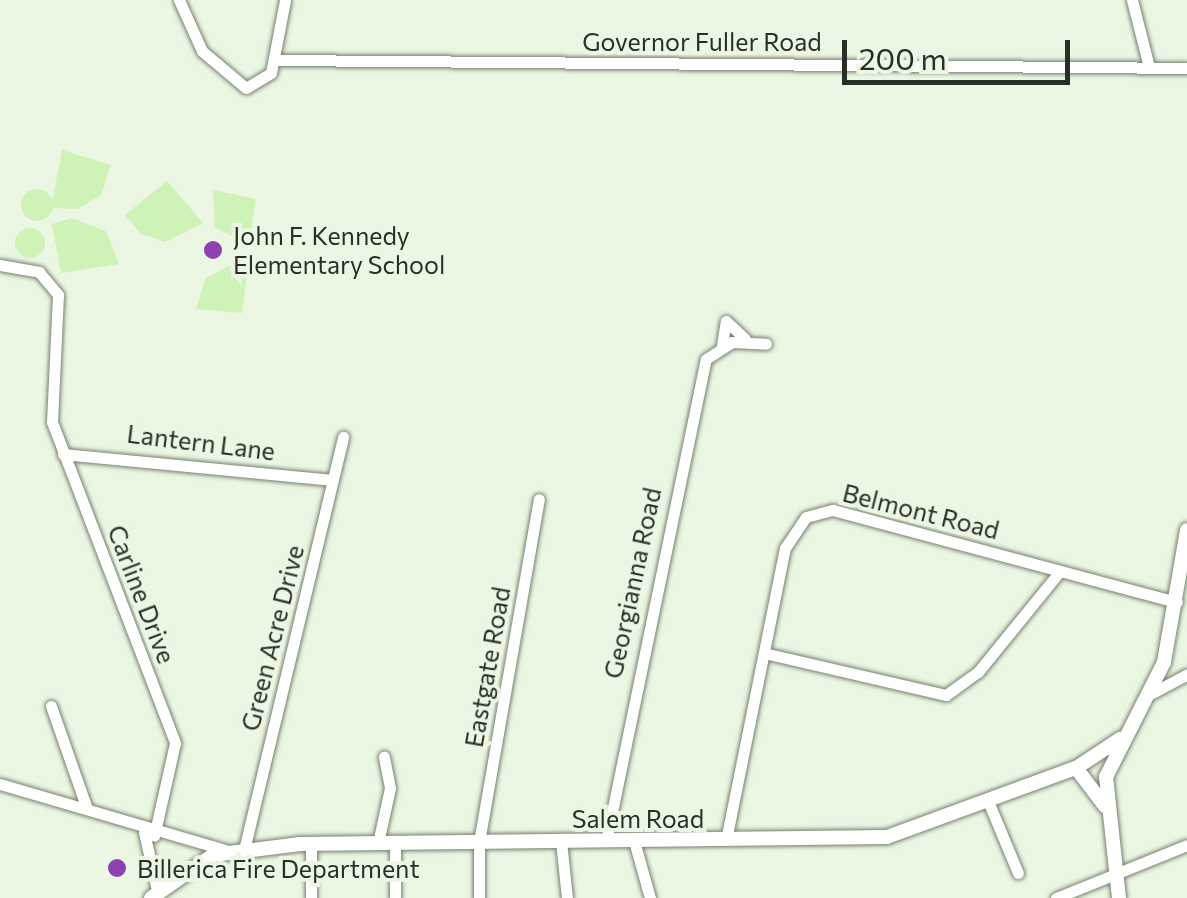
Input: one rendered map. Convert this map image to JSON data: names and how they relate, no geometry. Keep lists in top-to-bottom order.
{
  "streets": {
    "main road": ["Salem Road"],
    "street": [
      "Governor Fuller Road",
      "Lantern Lane",
      "Belmont Road",
      "Georgianna Road",
      "Carline Drive",
      "Green Acre Drive",
      "Eastgate Road"
    ]
  },
  "crossings": [
    ["Lantern Lane", "Carline Drive"],
    ["Lantern Lane", "Green Acre Drive"],
    ["Belmont Road", "Salem Road"],
    ["Georgianna Road", "Salem Road"],
    ["Green Acre Drive", "Salem Road"],
    ["Eastgate Road", "Salem Road"]
  ],
  "places": ["John F. Kennedy Elementary School", "Billerica Fire Department"],
  "scale_bar": "200 m"
}
